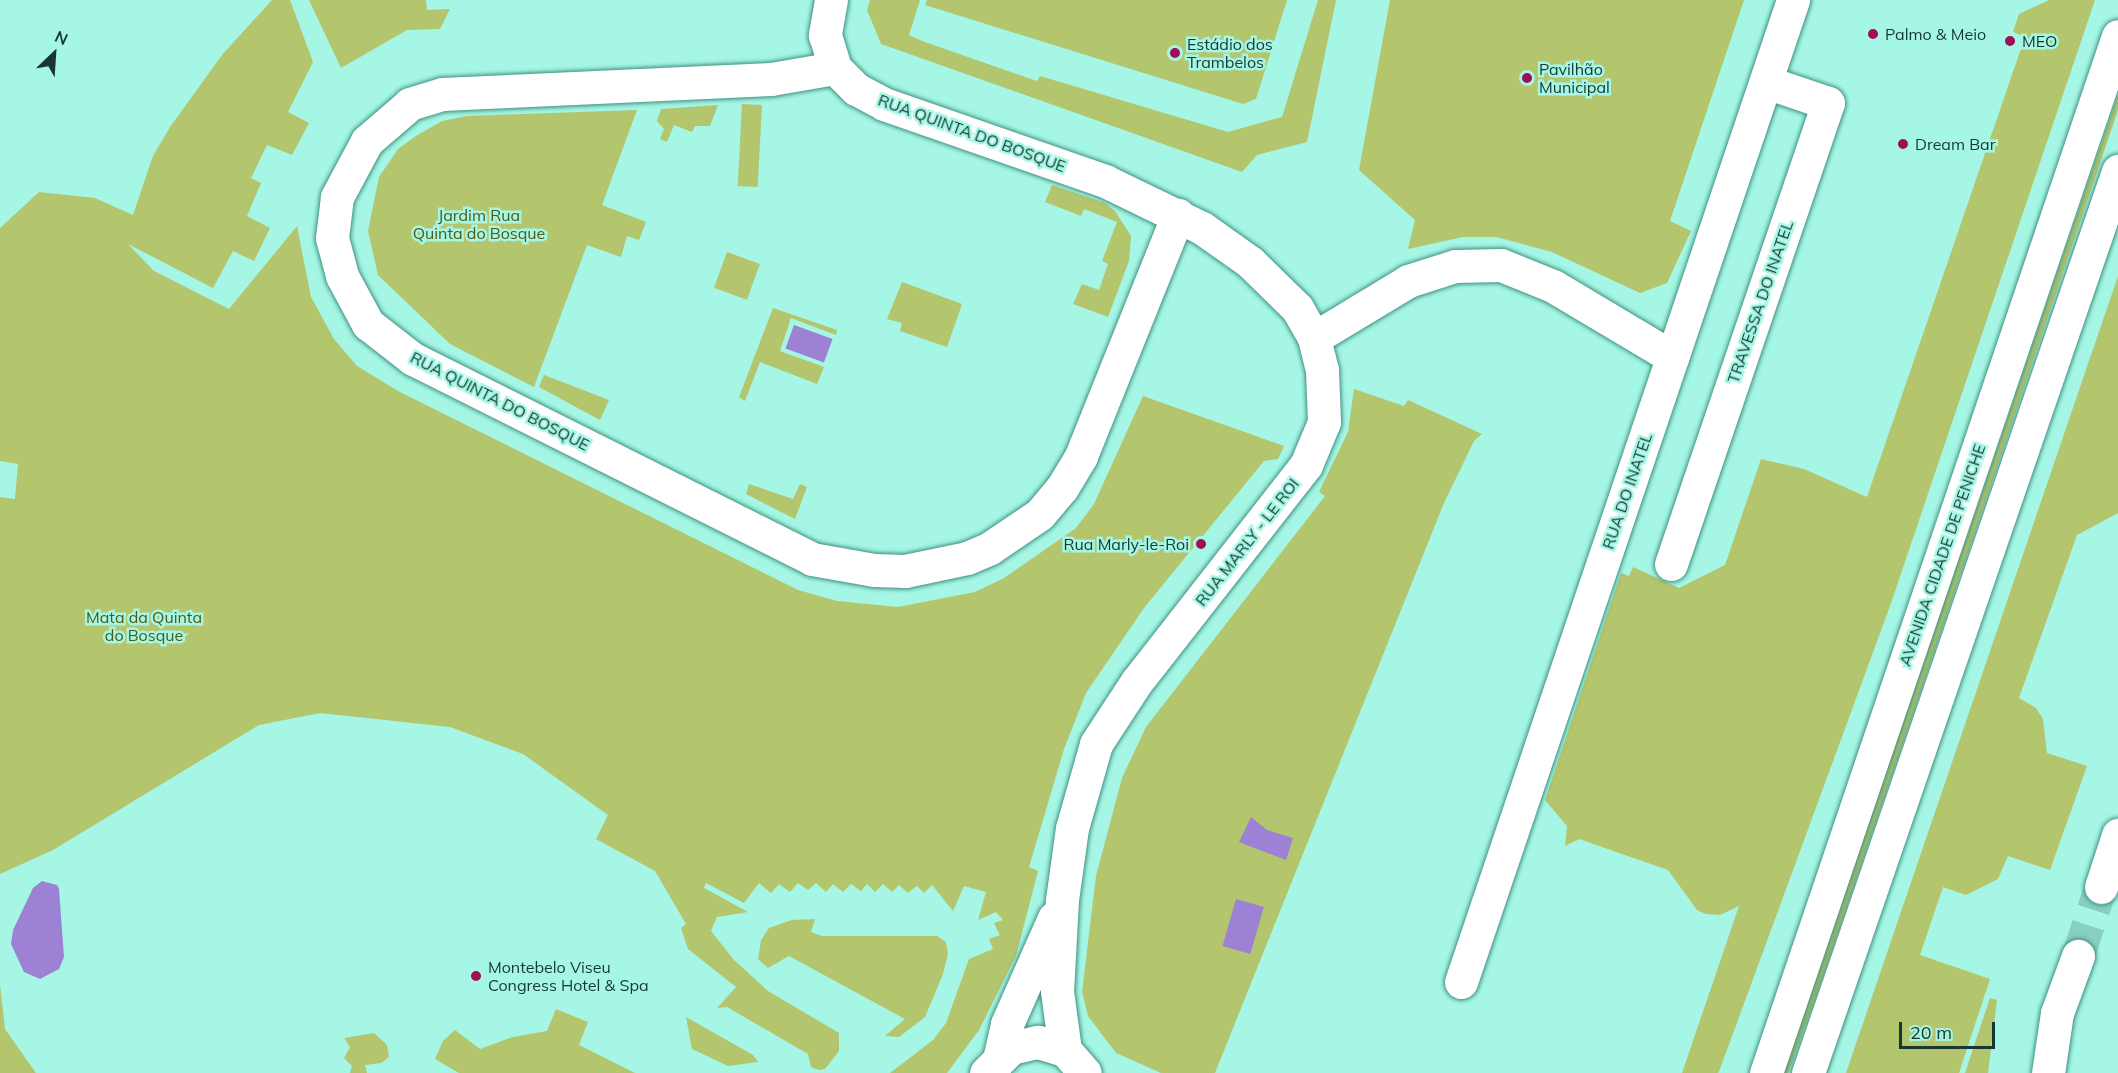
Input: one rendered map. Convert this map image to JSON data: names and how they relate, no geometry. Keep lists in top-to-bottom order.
{
  "streets": {
    "street": [
      "RUA QUINTA DO BOSQUE",
      "TRAVESSA DO INATEL",
      "RUA DO INATEL",
      "RUA MARLY - LE ROI",
      "AVENIDA CIDADE DE PENICHE"
    ]
  },
  "crossings": [
    ["RUA QUINTA DO BOSQUE", "RUA MARLY - LE ROI"],
    ["TRAVESSA DO INATEL", "RUA DO INATEL"]
  ],
  "parks": ["Jardim Rua Quinta do Bosque", "Mata da Quinta do Bosque"],
  "places": [
    "Palmo & Meio",
    "MEO",
    "Estádio dos Trambelos",
    "Pavilhão Municipal",
    "Dream Bar",
    "Rua Marly-le-Roi",
    "Montebelo Viseu Congress Hotel & Spa"
  ],
  "scale_bar": "20 m",
  "north": "top right"
}
